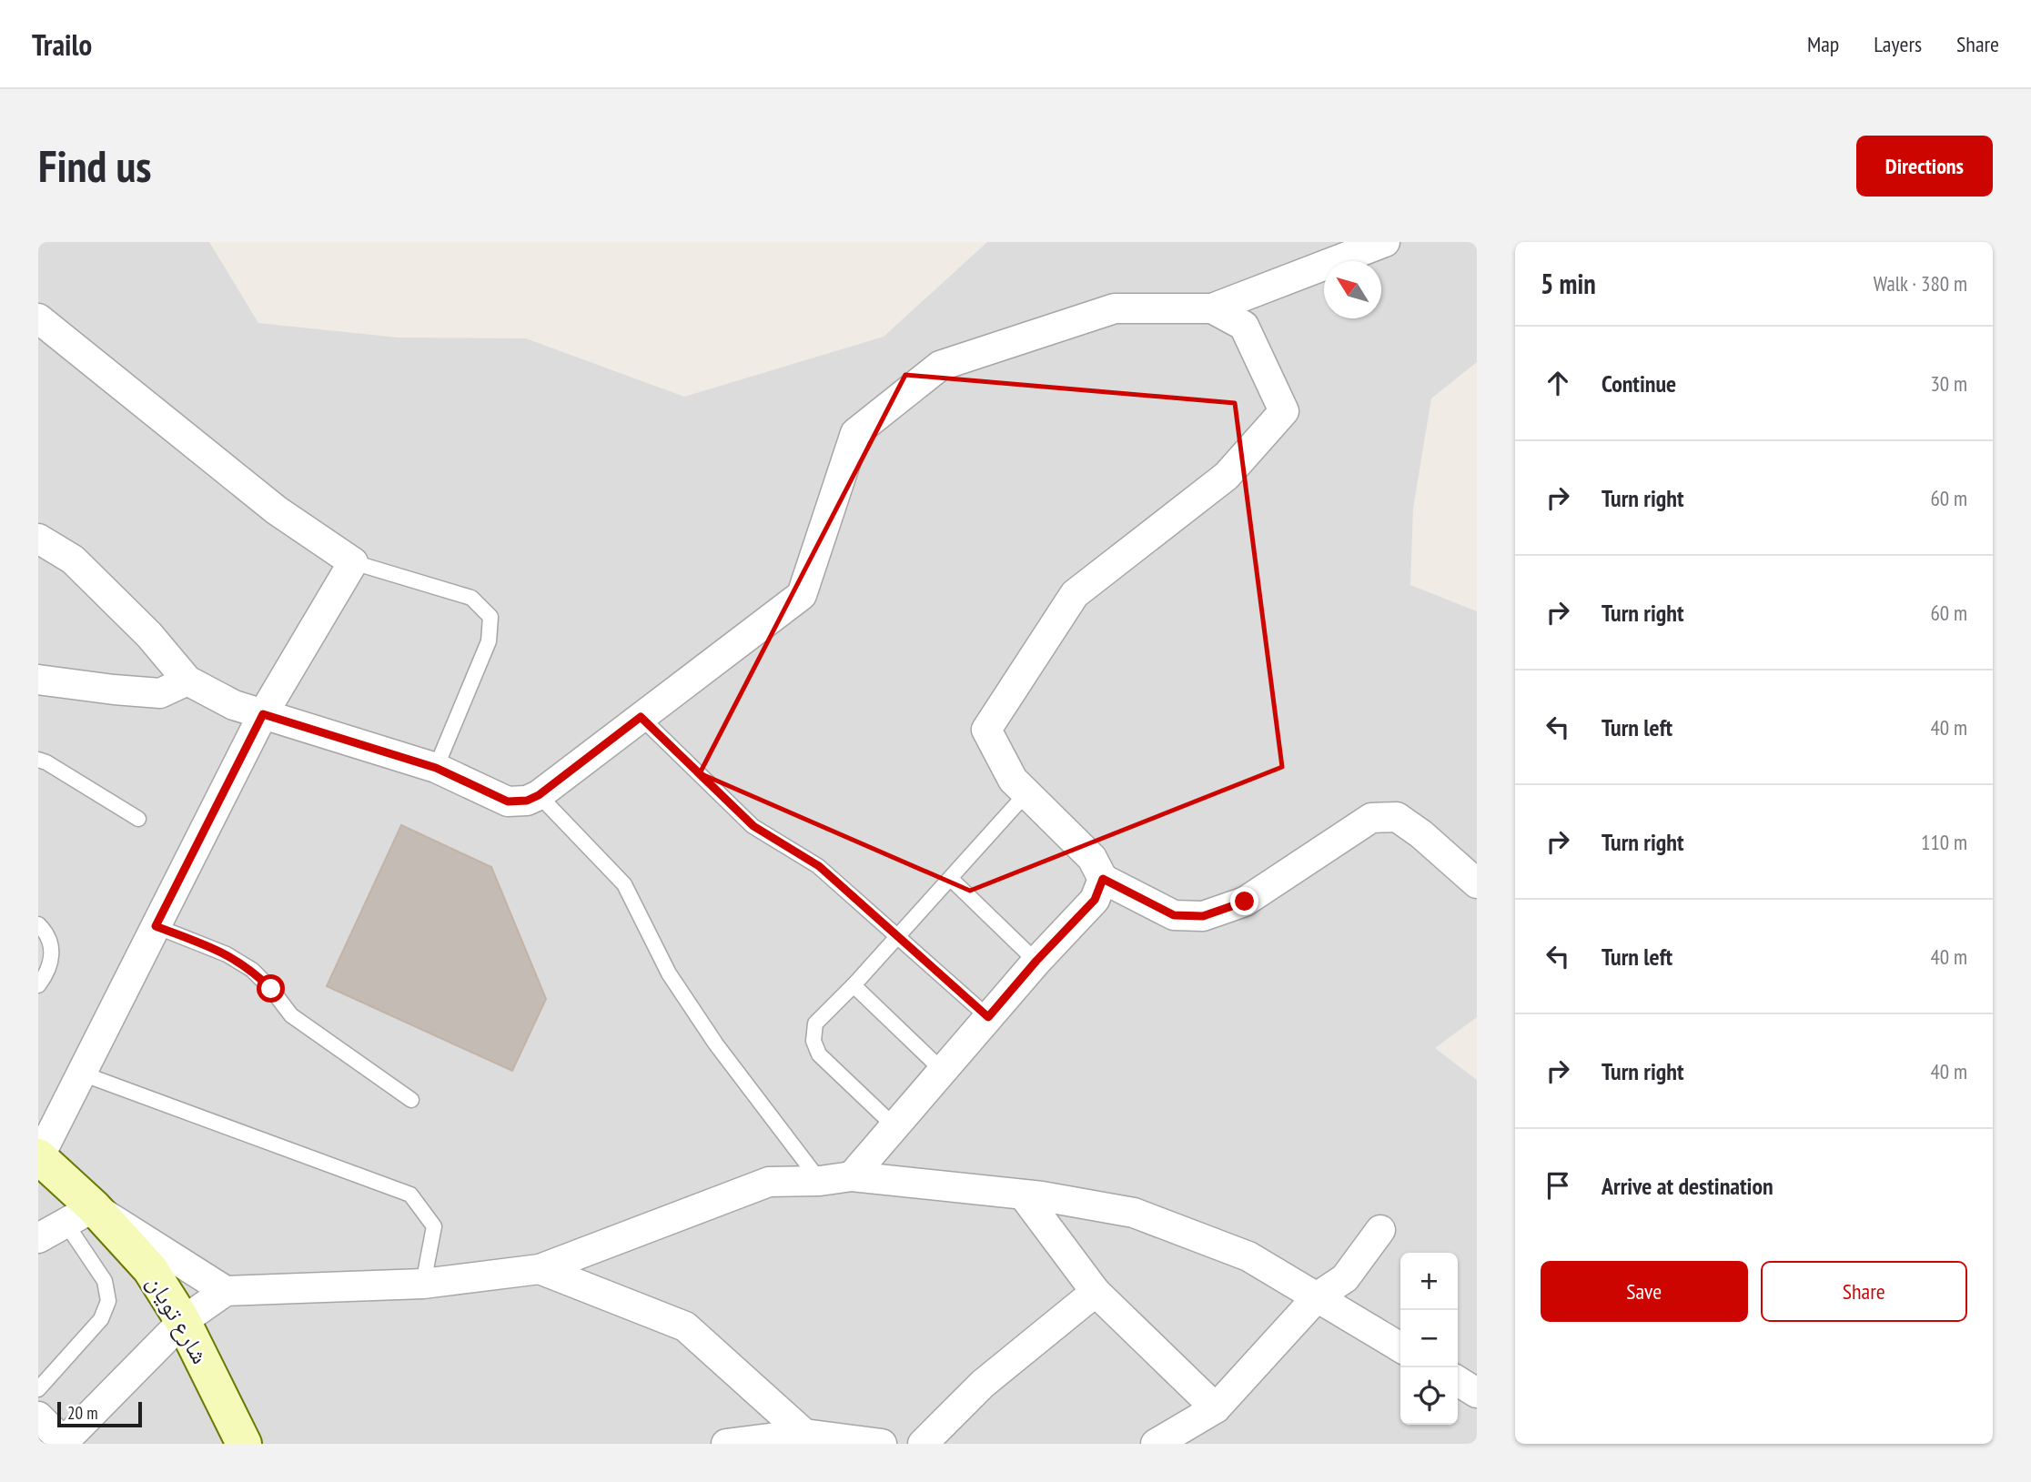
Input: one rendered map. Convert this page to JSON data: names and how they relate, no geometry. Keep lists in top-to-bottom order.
{
  "streets": {
    "main road": ["شارع تويان"]
  },
  "scale_bar": "20 m",
  "north": "top left",
  "page": {
    "header": "Trailo",
    "nav": ["Map", "Layers", "Share"],
    "buttons": [
      "Directions",
      ["Save", "Share"]
    ],
    "title": "Find us",
    "heading": ["5 min", "Walk · 380 m"],
    "list": [
      ["Continue", "30 m"],
      ["Turn right", "60 m"],
      ["Turn right", "60 m"],
      ["Turn left", "40 m"],
      ["Turn right", "110 m"],
      ["Turn left", "40 m"],
      ["Turn right", "40 m"],
      "Arrive at destination"
    ],
    "map_buttons": ["+", "−"],
    "scale": "20 m"
  }
}
